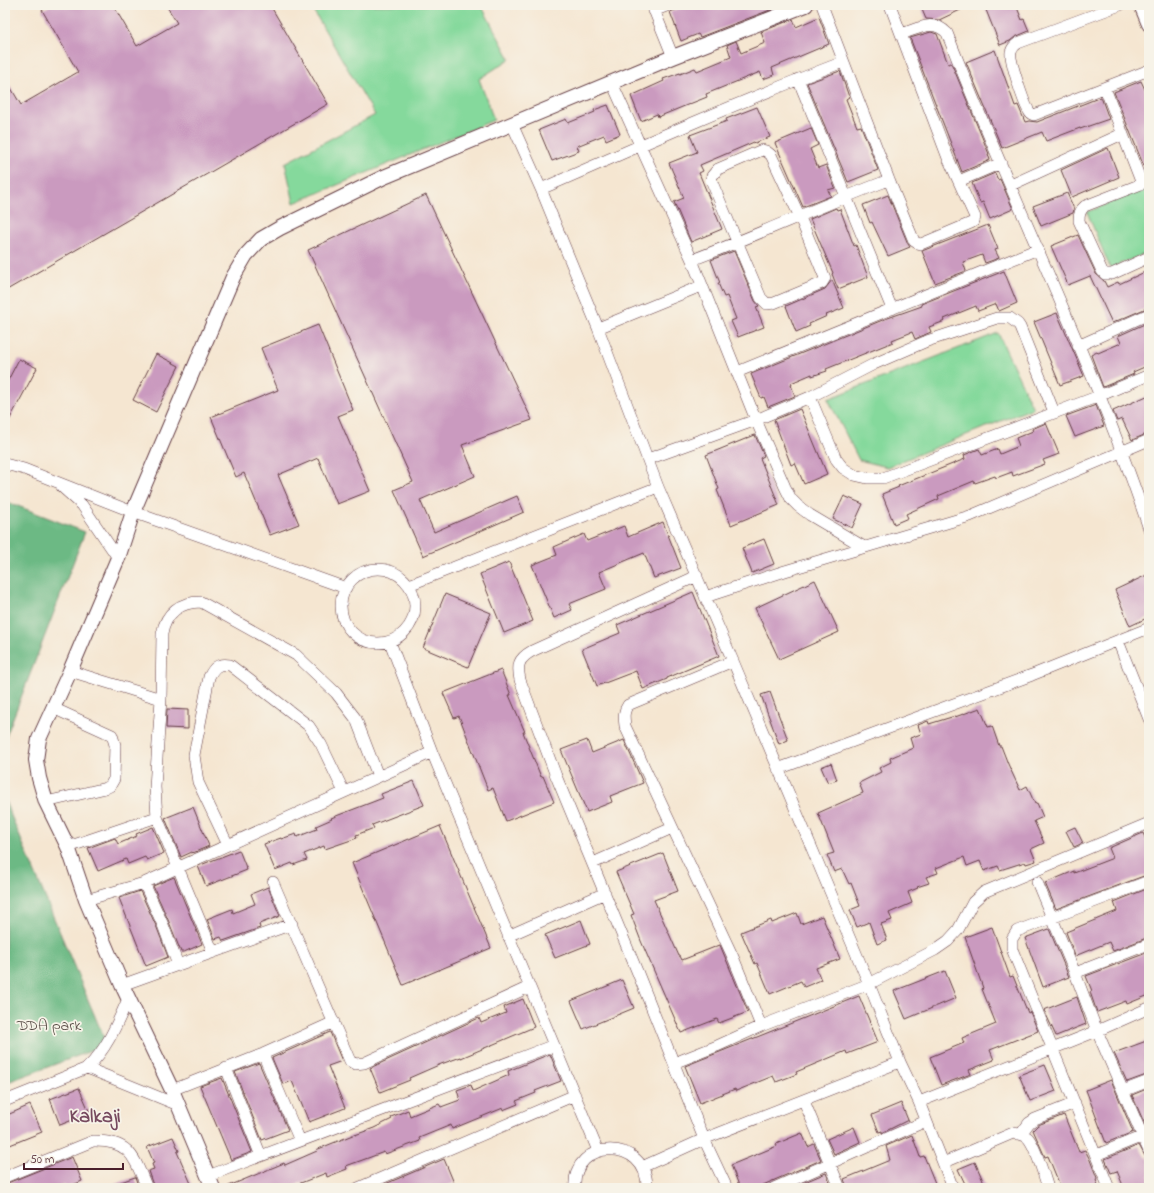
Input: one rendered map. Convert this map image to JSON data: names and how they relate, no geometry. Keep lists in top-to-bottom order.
{
  "districts": ["Kalkaji"],
  "parks": ["DDA park"],
  "scale_bar": "50 m"
}
